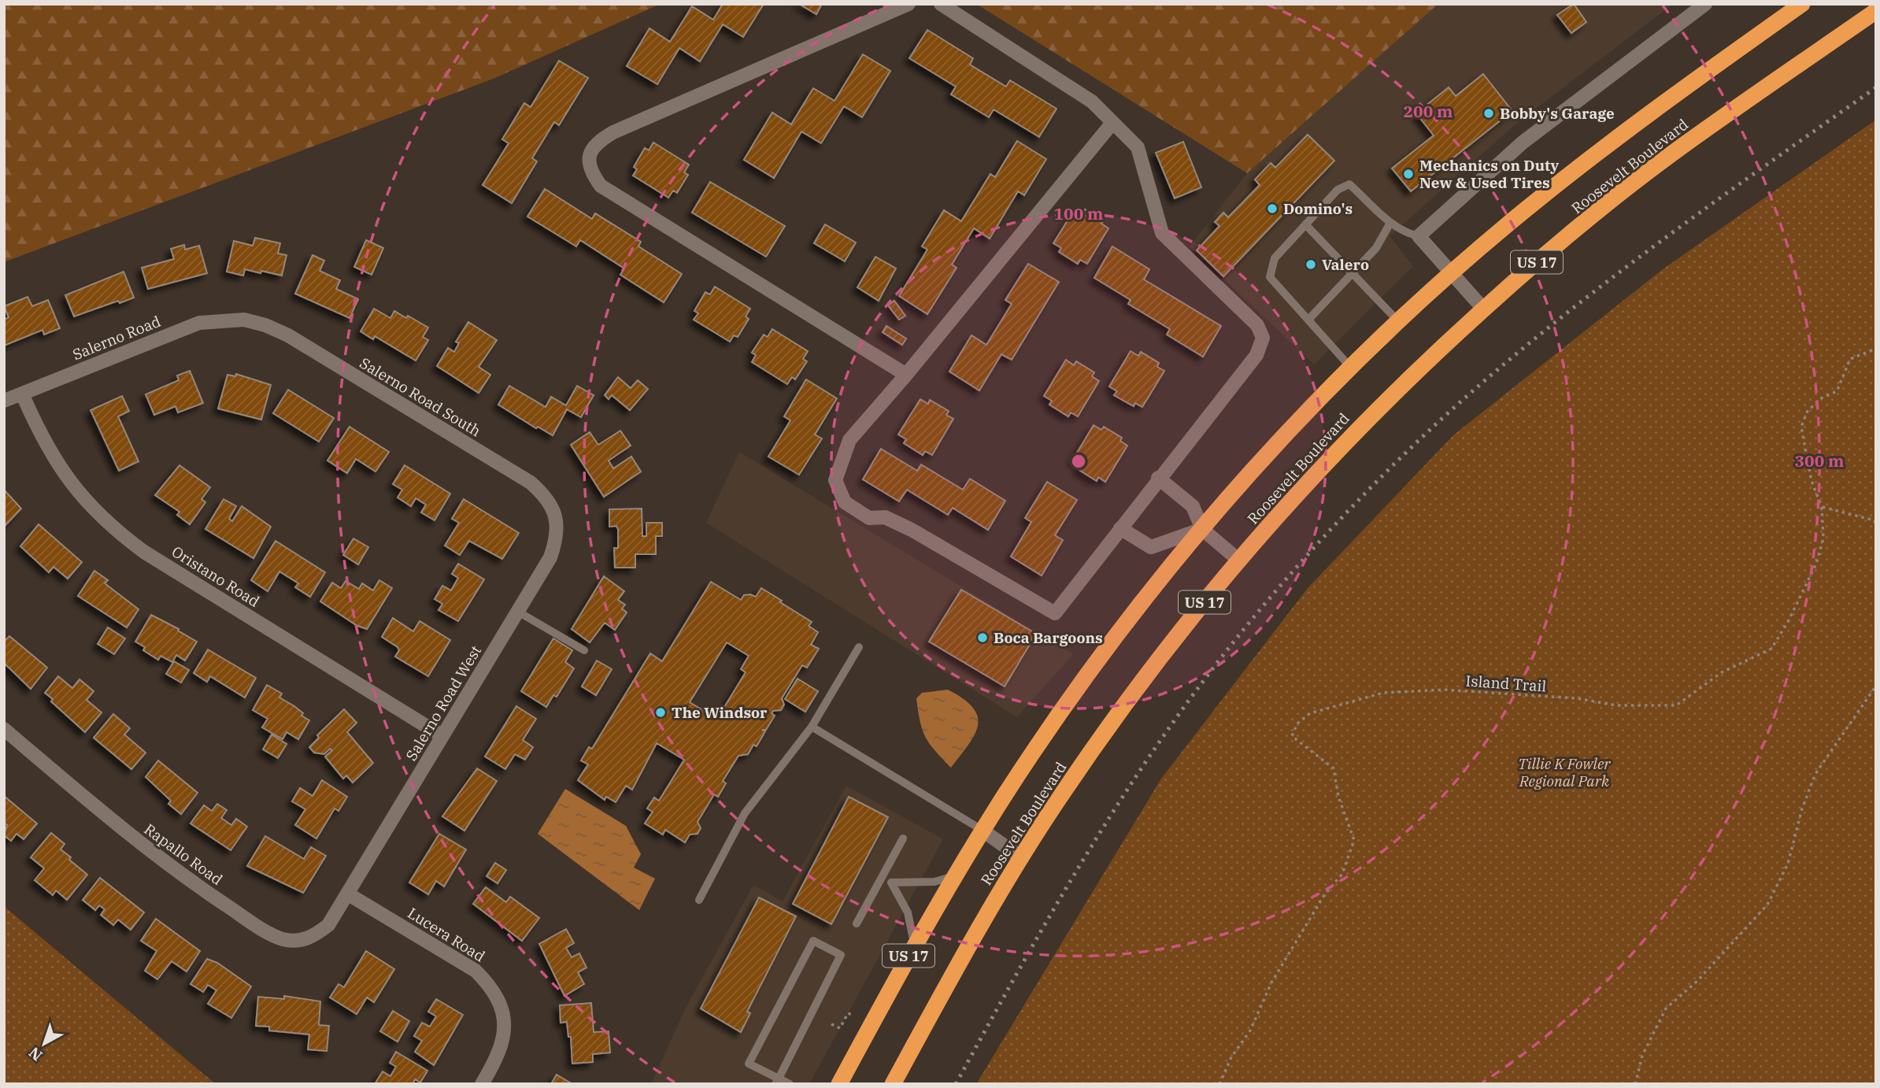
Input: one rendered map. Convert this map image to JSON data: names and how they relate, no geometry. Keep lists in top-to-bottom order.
{
  "streets": {
    "highway": ["Roosevelt Boulevard", "US 17"],
    "street": [
      "Salerno Road",
      "Salerno Road South",
      "Oristano Road",
      "Salerno Road West",
      "Rapallo Road",
      "Lucera Road"
    ],
    "path": ["Island Trail"]
  },
  "crossings": [
    ["Salerno Road", "Salerno Road South"],
    ["Salerno Road", "Oristano Road"],
    ["Salerno Road South", "Salerno Road West"],
    ["Oristano Road", "Salerno Road West"],
    ["Salerno Road West", "Rapallo Road"],
    ["Salerno Road West", "Lucera Road"],
    ["Rapallo Road", "Lucera Road"]
  ],
  "parks": ["Tillie K Fowler Regional Park"],
  "places": [
    "Bobby's Garage",
    "Mechanics on Duty New & Used Tires",
    "Domino's",
    "Valero",
    "Boca Bargoons",
    "The Windsor"
  ],
  "north": "bottom left",
  "rings": ["200 m", "100 m", "300 m"]
}
